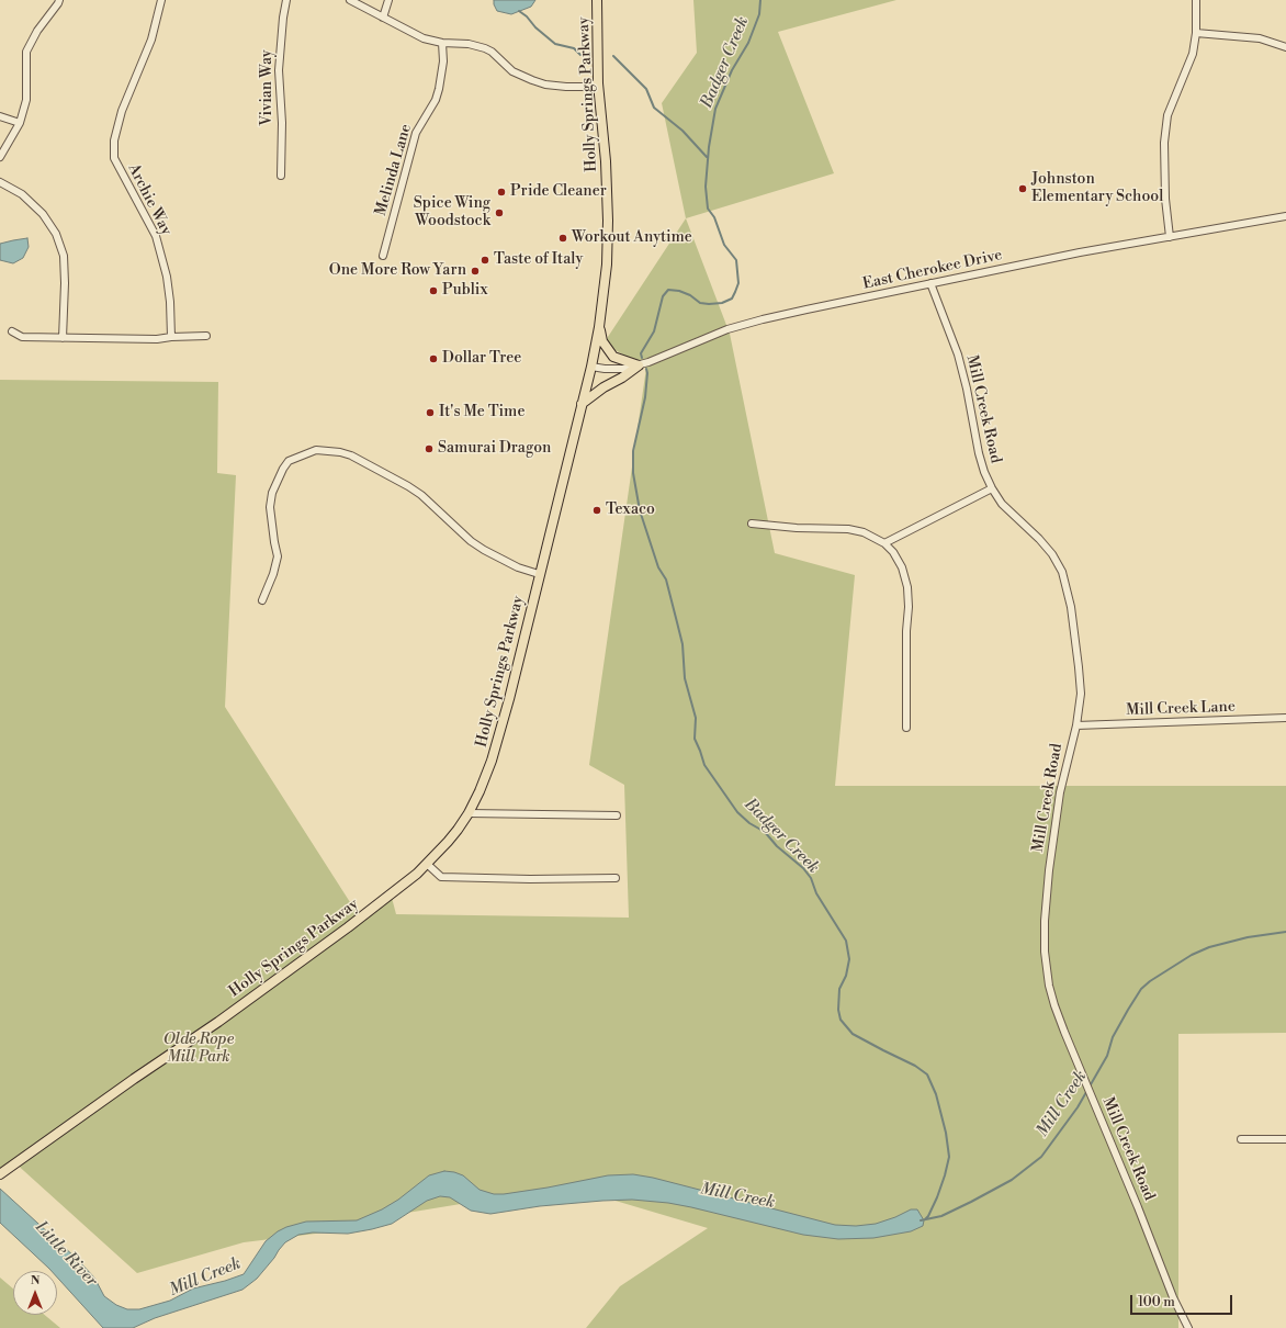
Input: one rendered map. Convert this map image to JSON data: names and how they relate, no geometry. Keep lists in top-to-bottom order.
{
  "streets": {
    "main road": ["Holly Springs Parkway"],
    "street": [
      "Vivian Way",
      "Melinda Lane",
      "Archie Way",
      "East Cherokee Drive",
      "Mill Creek Road",
      "Mill Creek Lane"
    ]
  },
  "crossings": [
    ["Holly Springs Parkway", "East Cherokee Drive"],
    ["East Cherokee Drive", "Mill Creek Road"],
    ["Mill Creek Road", "Mill Creek Lane"]
  ],
  "water": ["Badger Creek", "Mill Creek", "Little River"],
  "parks": ["Olde Rope Mill Park"],
  "places": [
    "Johnston Elementary School",
    "Pride Cleaner",
    "Spice Wing Woodstock",
    "Workout Anytime",
    "Taste of Italy",
    "One More Row Yarn",
    "Publix",
    "Dollar Tree",
    "It's Me Time",
    "Samurai Dragon",
    "Texaco"
  ],
  "scale_bar": "100 m",
  "north": "top"
}
